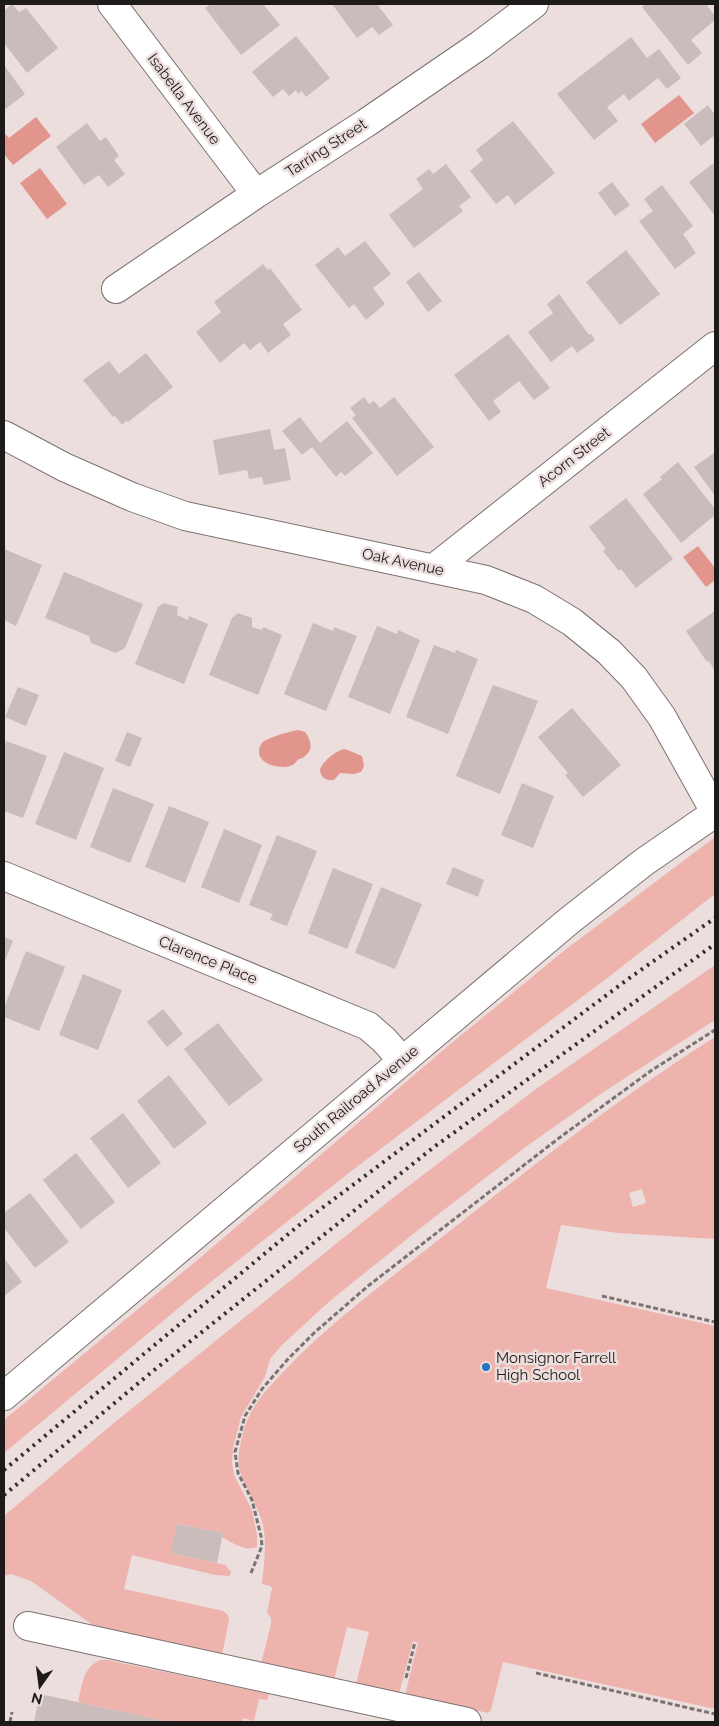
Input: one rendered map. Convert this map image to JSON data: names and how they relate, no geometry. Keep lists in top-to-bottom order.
{
  "streets": {
    "street": [
      "Isabella Avenue",
      "Tarring Street",
      "Acorn Street",
      "Oak Avenue",
      "Clarence Place",
      "South Railroad Avenue"
    ]
  },
  "crossings": [
    ["Isabella Avenue", "Tarring Street"],
    ["Acorn Street", "Oak Avenue"],
    ["Oak Avenue", "South Railroad Avenue"],
    ["Clarence Place", "South Railroad Avenue"]
  ],
  "places": ["Monsignor Farrell High School"],
  "north": "bottom"
}
